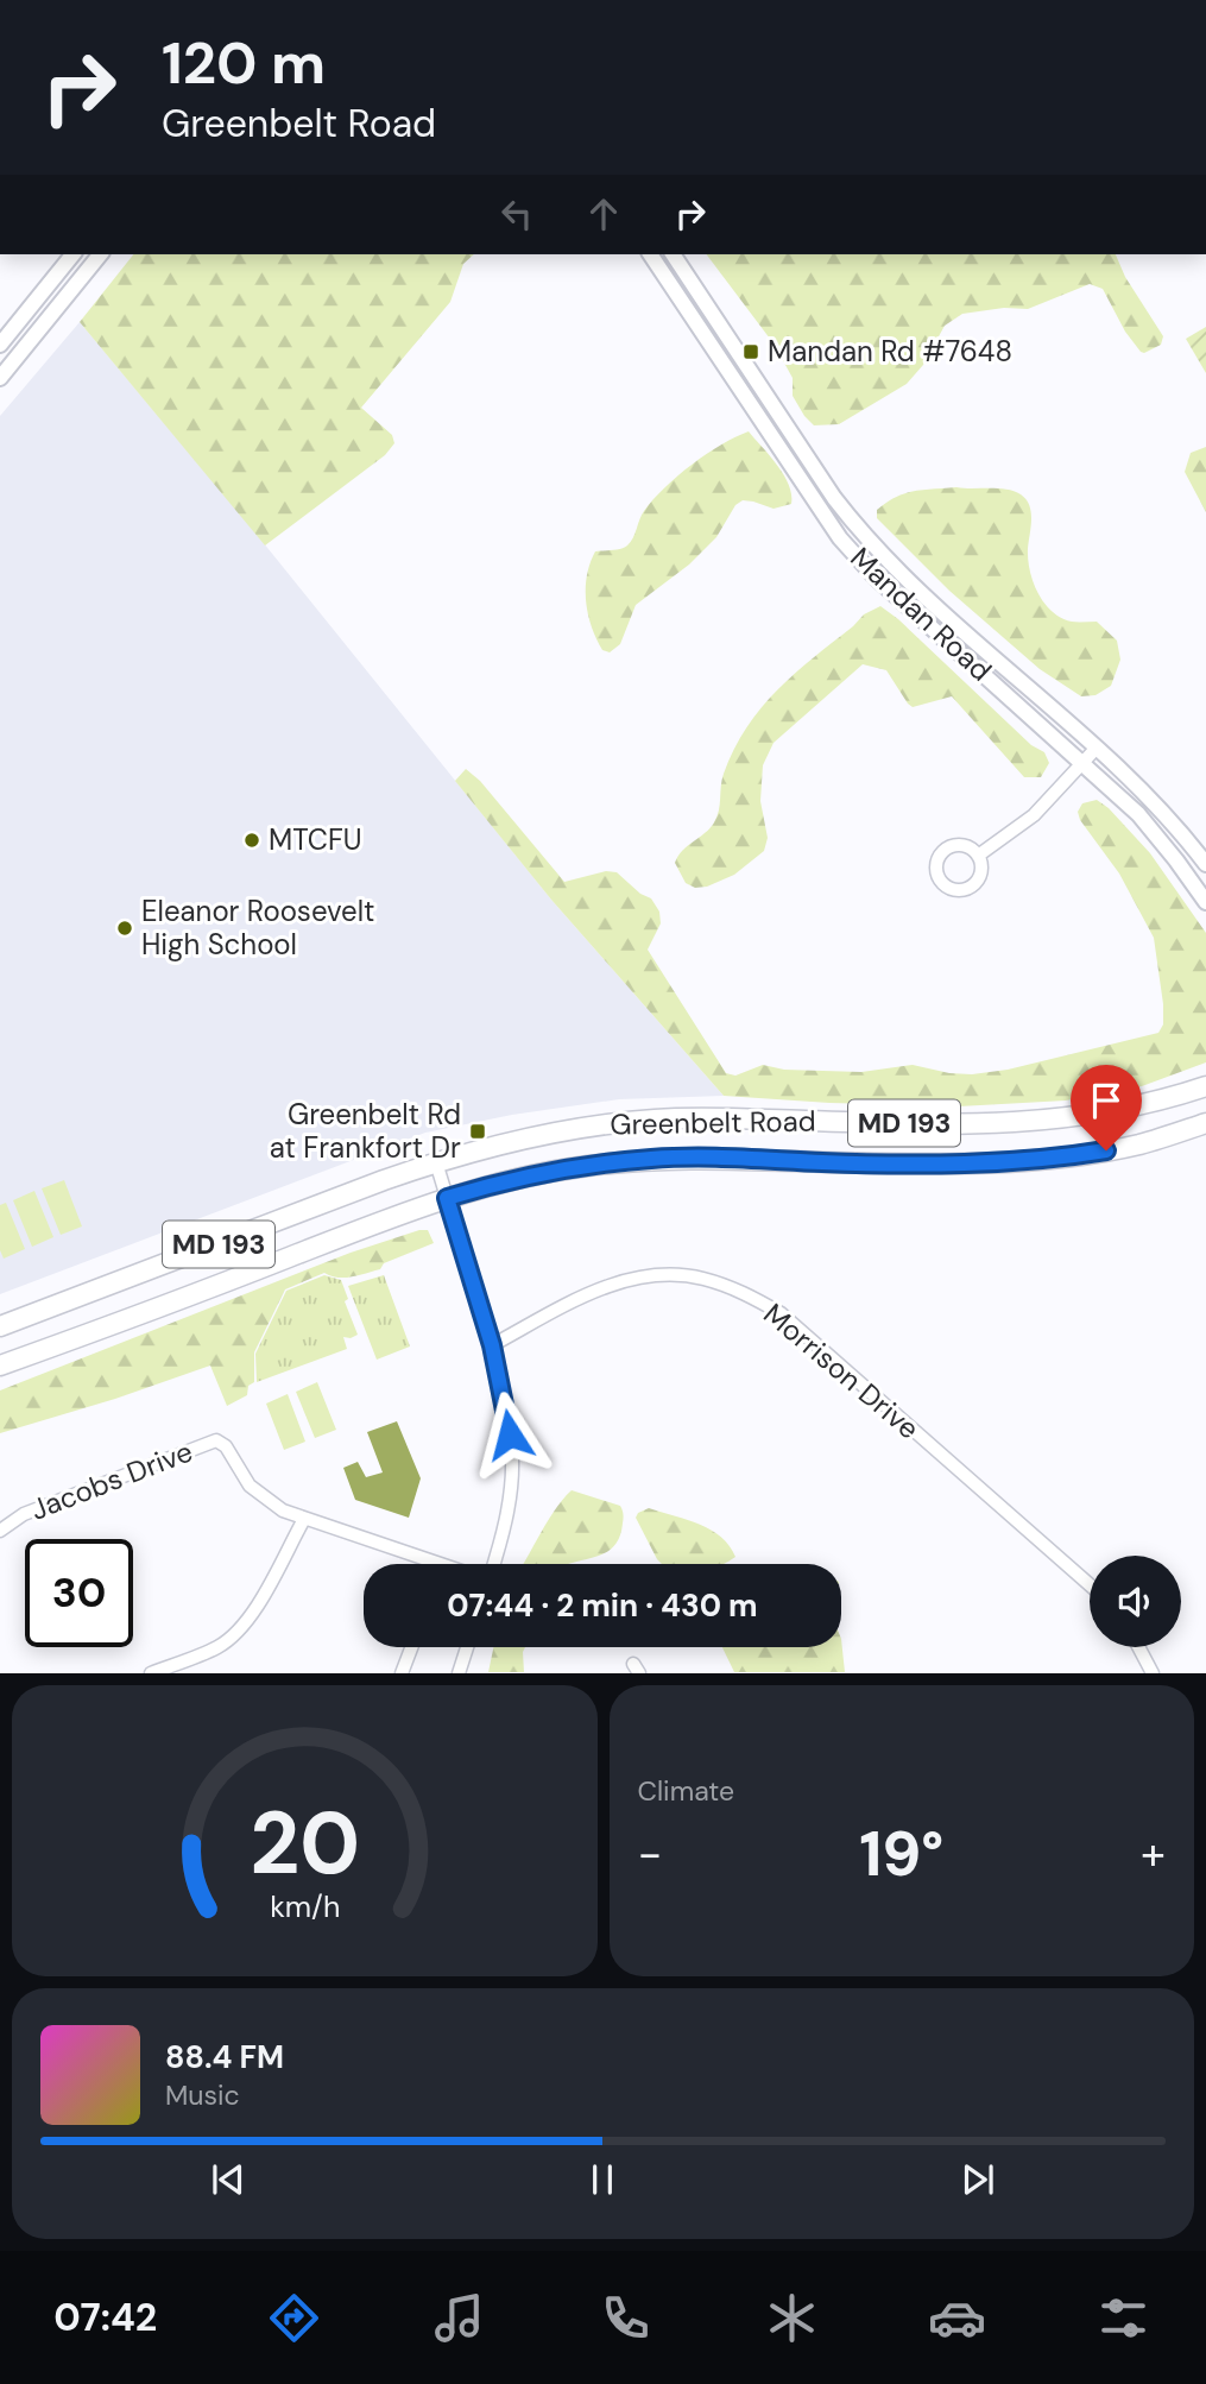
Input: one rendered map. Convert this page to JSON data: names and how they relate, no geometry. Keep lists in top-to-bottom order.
{
  "streets": {
    "main road": ["Greenbelt Road", "MD 193"],
    "street": ["Mandan Road", "Morrison Drive", "Jacobs Drive"]
  },
  "places": {
    "transit": ["Mandan Rd #7648", "Greenbelt Rd at Frankfort Dr"],
    "other": ["MTCFU", "Eleanor Roosevelt High School"]
  },
  "page": {
    "turn": ["120 m", "Greenbelt Road"],
    "limit": "30",
    "trip": "07:44 · 2 min · 430 m",
    "tile": "Climate",
    "heat": ["−", "19°", "+"],
    "song": ["88.4 FM", "Music"],
    "tabs": "07:42",
    "gauge": ["20", "km/h"]
  }
}
